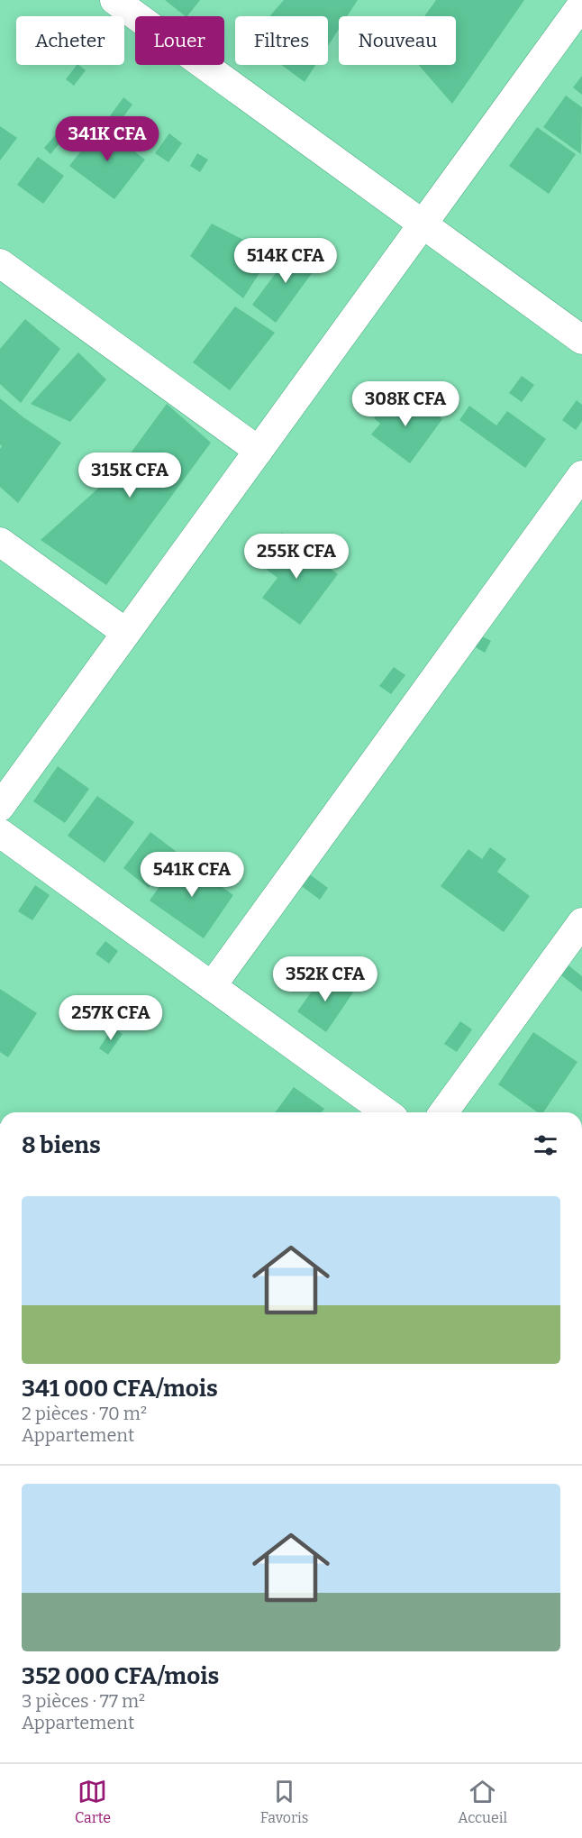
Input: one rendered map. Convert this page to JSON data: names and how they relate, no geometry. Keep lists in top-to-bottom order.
{
  "page": {
    "chip": [
      "Acheter",
      "Louer",
      "Filtres",
      "Nouveau"
    ],
    "price": [
      "341K CFA",
      "514K CFA",
      "308K CFA",
      "315K CFA",
      "255K CFA",
      "541K CFA",
      "352K CFA",
      "257K CFA"
    ],
    "heading": "8 biens",
    "list": [
      {
        "name": "341 000 CFA/mois",
        "note": "2 pièces · 70 m² · Appartement"
      },
      {
        "name": "352 000 CFA/mois",
        "note": "3 pièces · 77 m² · Appartement"
      }
    ],
    "tabs": ["Carte", "Favoris", "Accueil"]
  }
}
